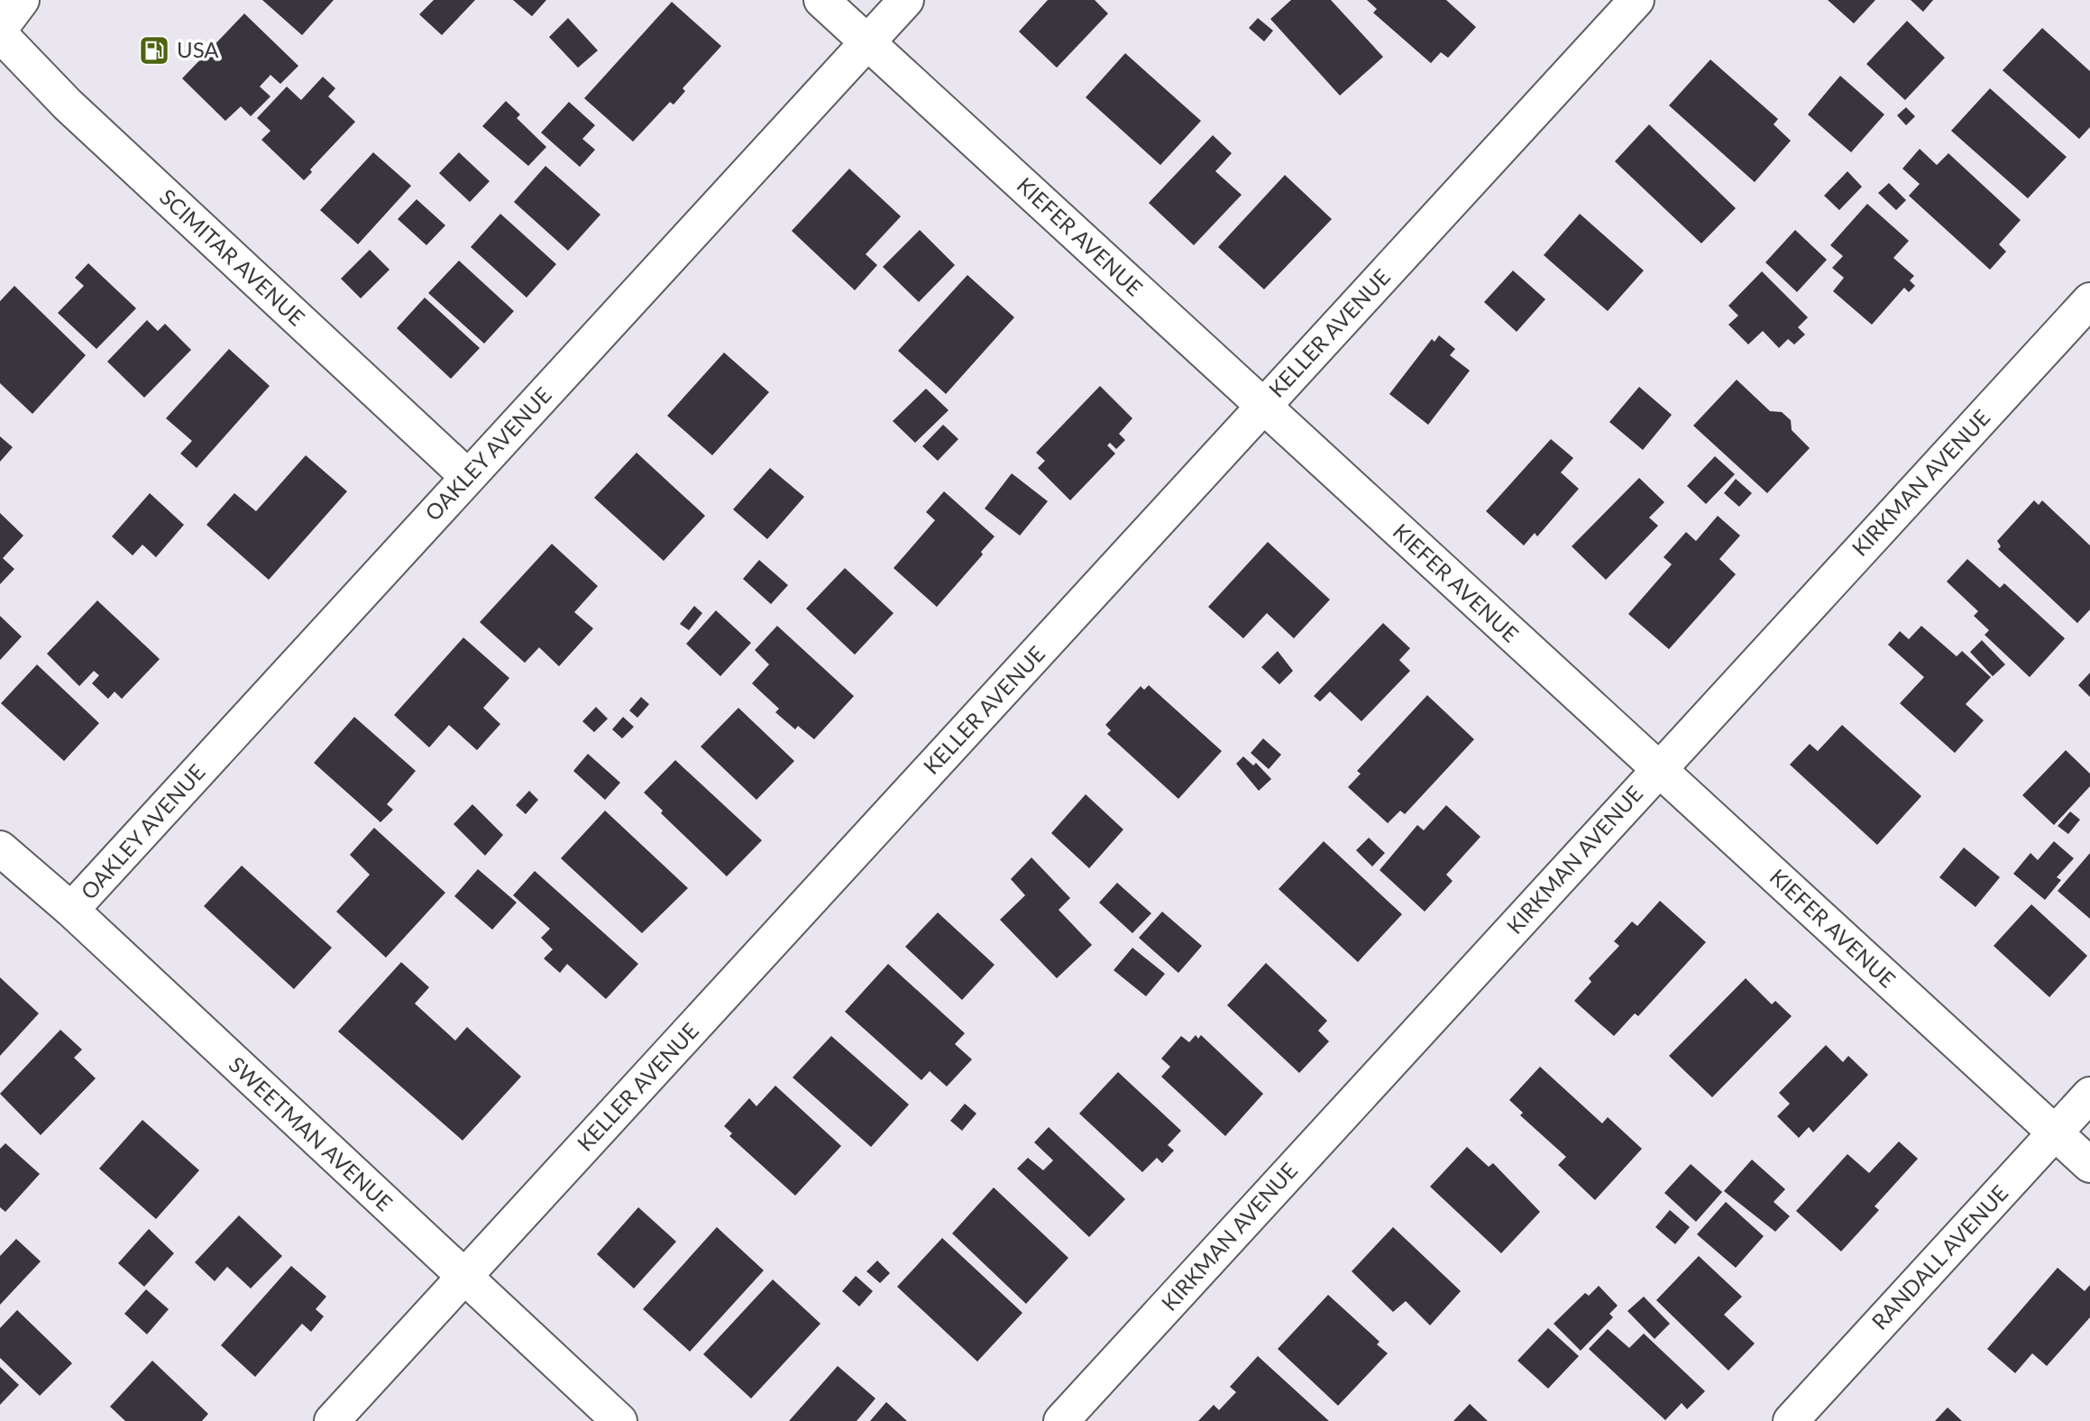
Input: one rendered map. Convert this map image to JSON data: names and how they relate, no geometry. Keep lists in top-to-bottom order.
{
  "streets": {
    "street": [
      "KIEFER AVENUE",
      "SCIMITAR AVENUE",
      "KELLER AVENUE",
      "OAKLEY AVENUE",
      "KIRKMAN AVENUE",
      "SWEETMAN AVENUE",
      "RANDALL AVENUE"
    ]
  },
  "crossings": [
    ["KIEFER AVENUE", "KELLER AVENUE"],
    ["KIEFER AVENUE", "OAKLEY AVENUE"],
    ["KIEFER AVENUE", "KIRKMAN AVENUE"],
    ["KIEFER AVENUE", "RANDALL AVENUE"],
    ["SCIMITAR AVENUE", "OAKLEY AVENUE"],
    ["KELLER AVENUE", "SWEETMAN AVENUE"],
    ["OAKLEY AVENUE", "SWEETMAN AVENUE"]
  ],
  "places": {
    "fuel station": ["USA"]
  }
}
